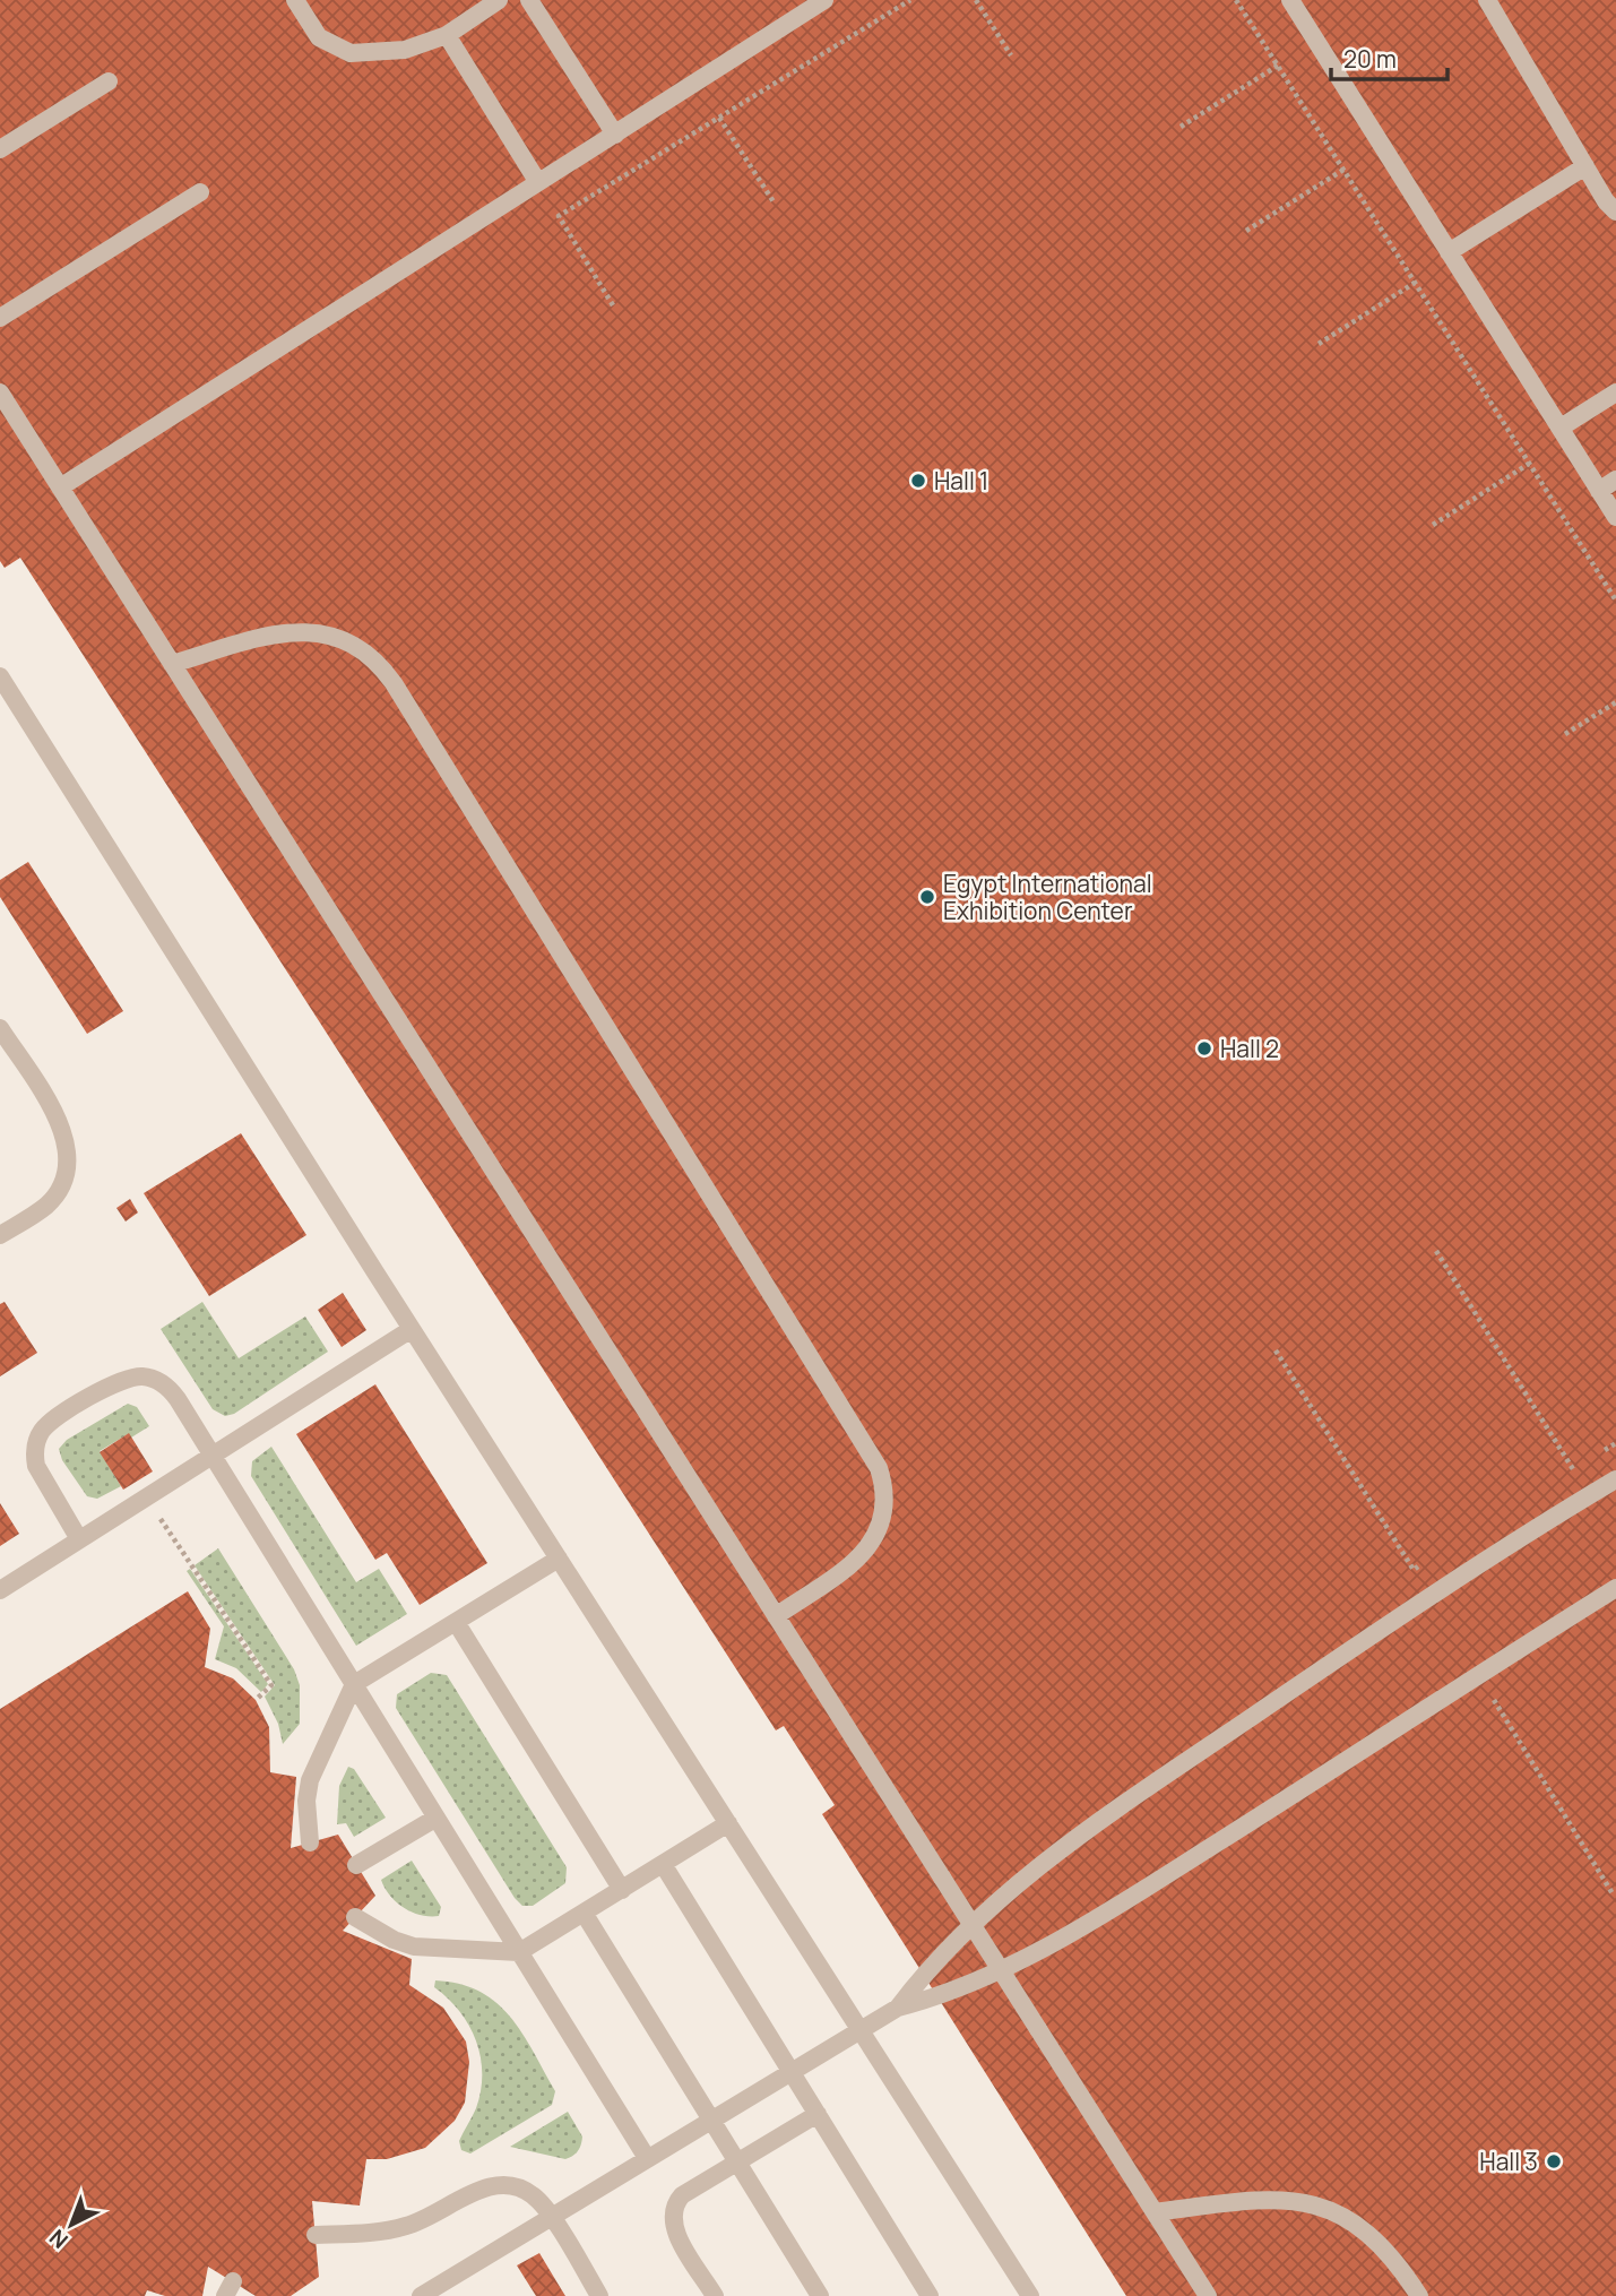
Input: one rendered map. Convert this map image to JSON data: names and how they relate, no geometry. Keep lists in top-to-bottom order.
{
  "places": [
    "Hall 1",
    "Egypt International Exhibition Center",
    "Hall 2",
    "Hall 3"
  ],
  "scale_bar": "20 m",
  "north": "bottom left"
}
